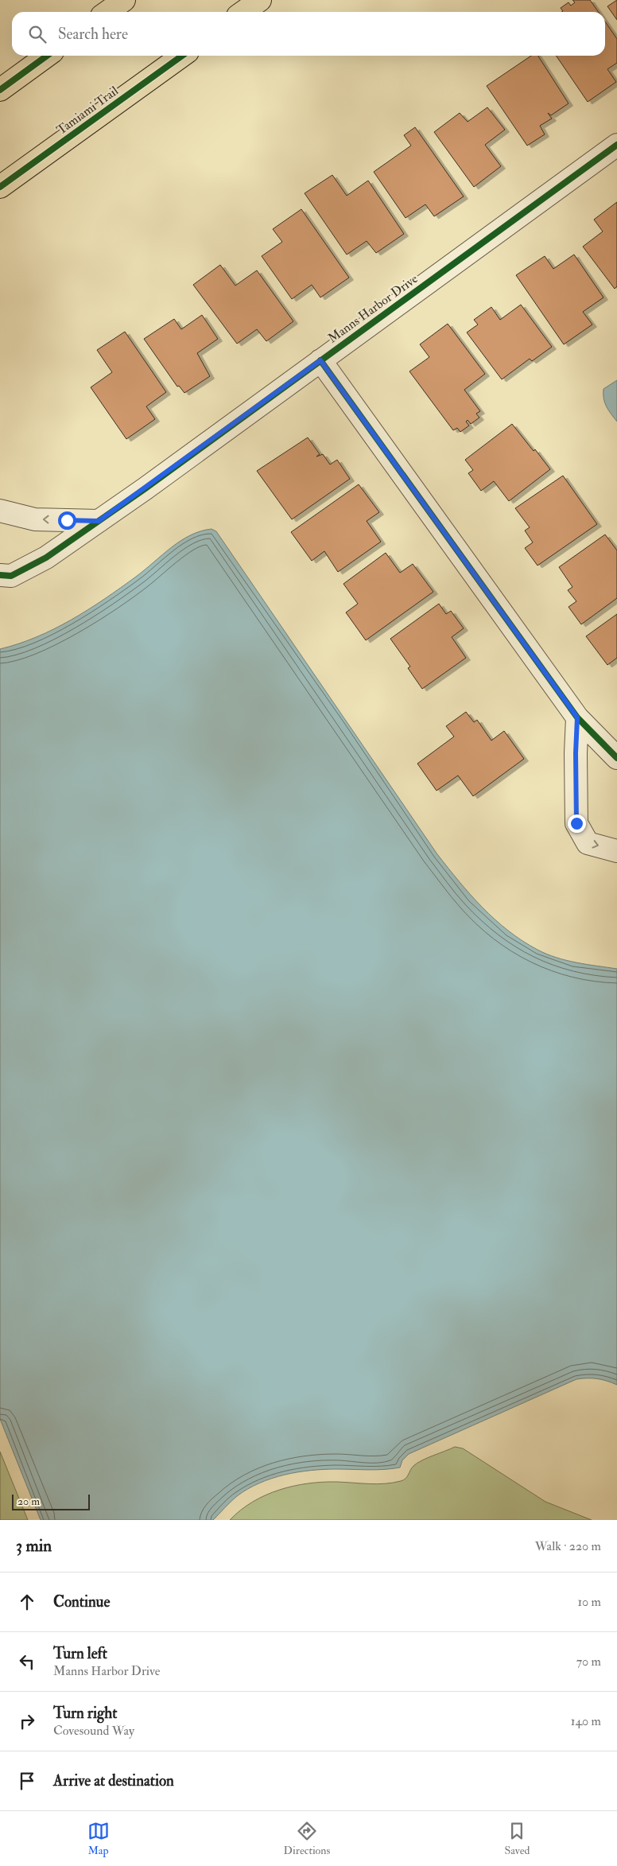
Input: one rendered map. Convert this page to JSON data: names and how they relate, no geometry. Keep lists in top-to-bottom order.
{
  "streets": {
    "main road": ["Tamiami Trail"],
    "street": ["Manns Harbor Drive"]
  },
  "scale_bar": "20 m",
  "page": {
    "search": "Search here",
    "scale": "20 m",
    "heading": ["3 min", "Walk · 220 m"],
    "list": [
      ["Continue", "10 m"],
      ["Turn left", "Manns Harbor Drive", "70 m"],
      ["Turn right", "Covesound Way", "140 m"],
      "Arrive at destination"
    ],
    "nav": ["Map", "Directions", "Saved"]
  }
}
